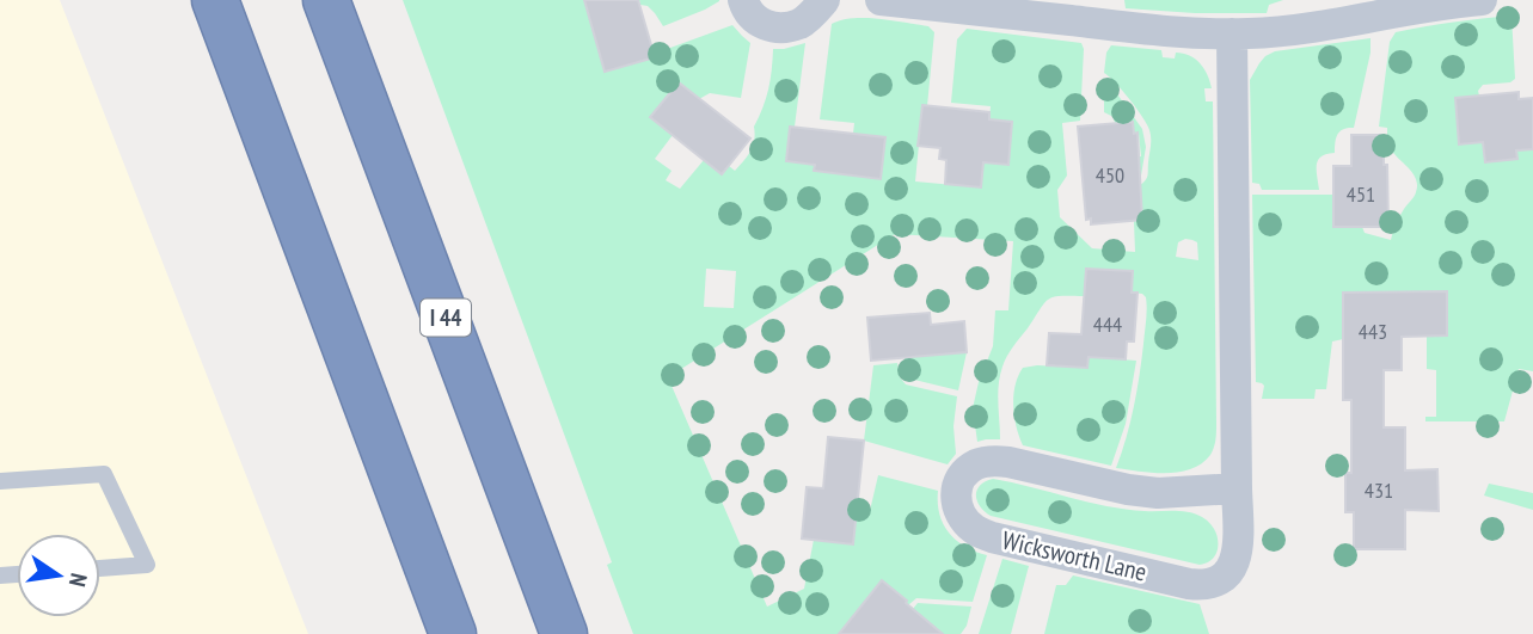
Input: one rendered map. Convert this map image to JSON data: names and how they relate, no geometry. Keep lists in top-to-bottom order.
{
  "streets": {
    "highway": ["I 44"],
    "street": ["Wicksworth Lane"]
  },
  "house_numbers": [
    "450",
    "451",
    "444",
    "443",
    "431"
  ],
  "north": "right"
}
